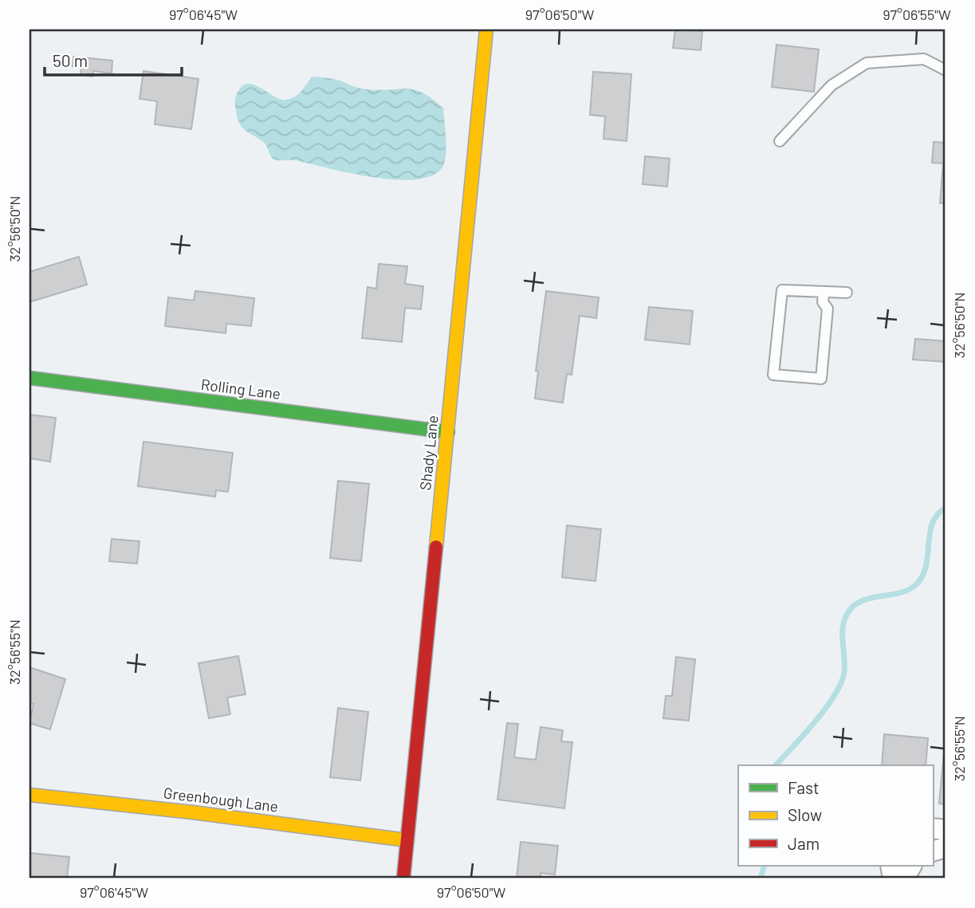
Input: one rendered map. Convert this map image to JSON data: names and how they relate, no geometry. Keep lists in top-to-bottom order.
{
  "streets": {
    "street": ["Rolling Lane", "Shady Lane", "Greenbough Lane"]
  },
  "crossings": [
    ["Rolling Lane", "Shady Lane"],
    ["Shady Lane", "Greenbough Lane"]
  ],
  "legend": ["Fast", "Slow", "Jam"],
  "scale_bar": "50 m",
  "coordinates": [
    "97°06'45\"W",
    "97°06'50\"W",
    "97°06'55\"W",
    "32°56'50\"N",
    "32°56'55\"N"
  ]
}
